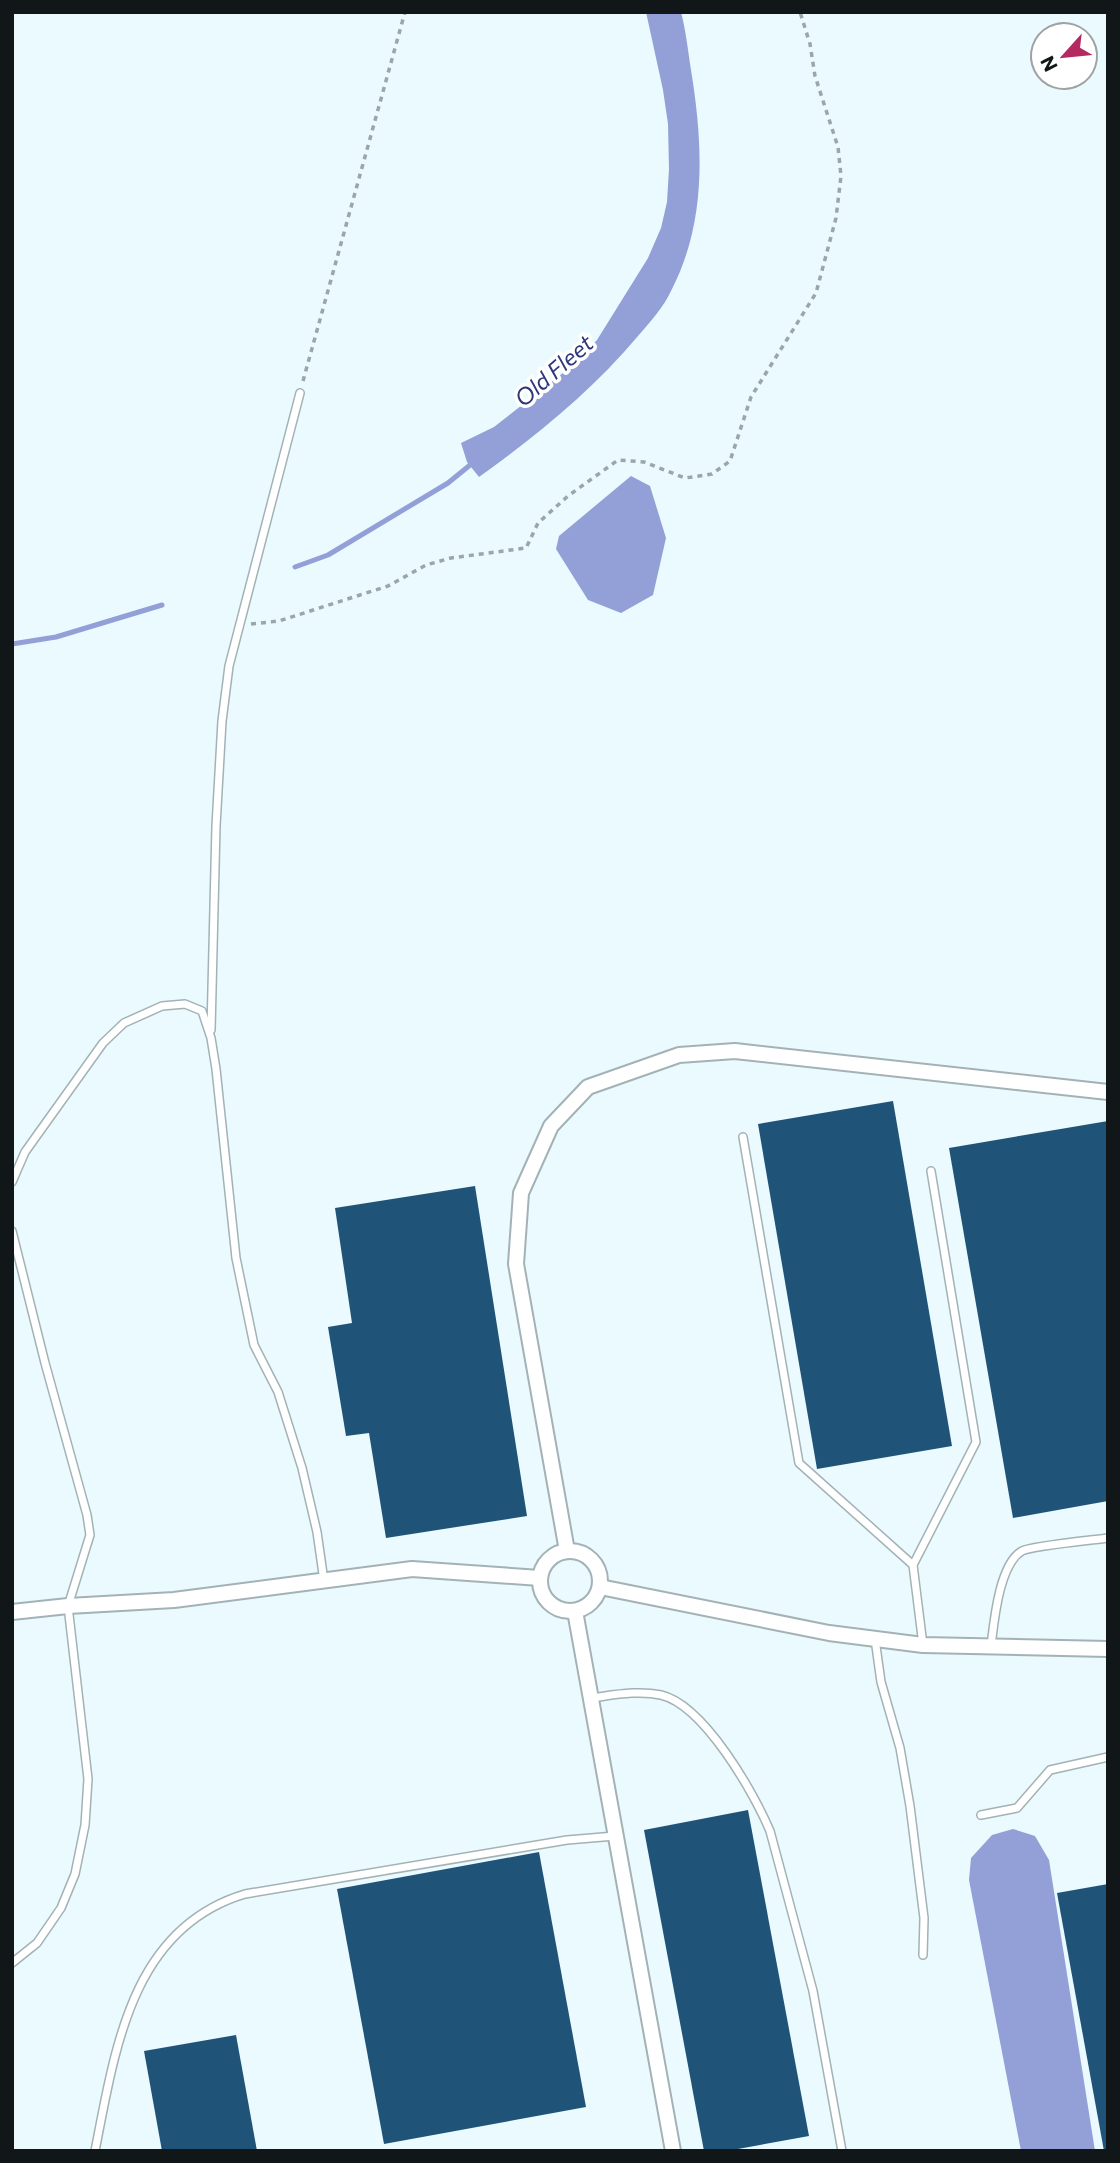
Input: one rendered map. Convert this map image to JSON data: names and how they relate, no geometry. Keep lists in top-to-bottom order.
{
  "water": ["Old Fleet"],
  "north": "bottom left"
}
